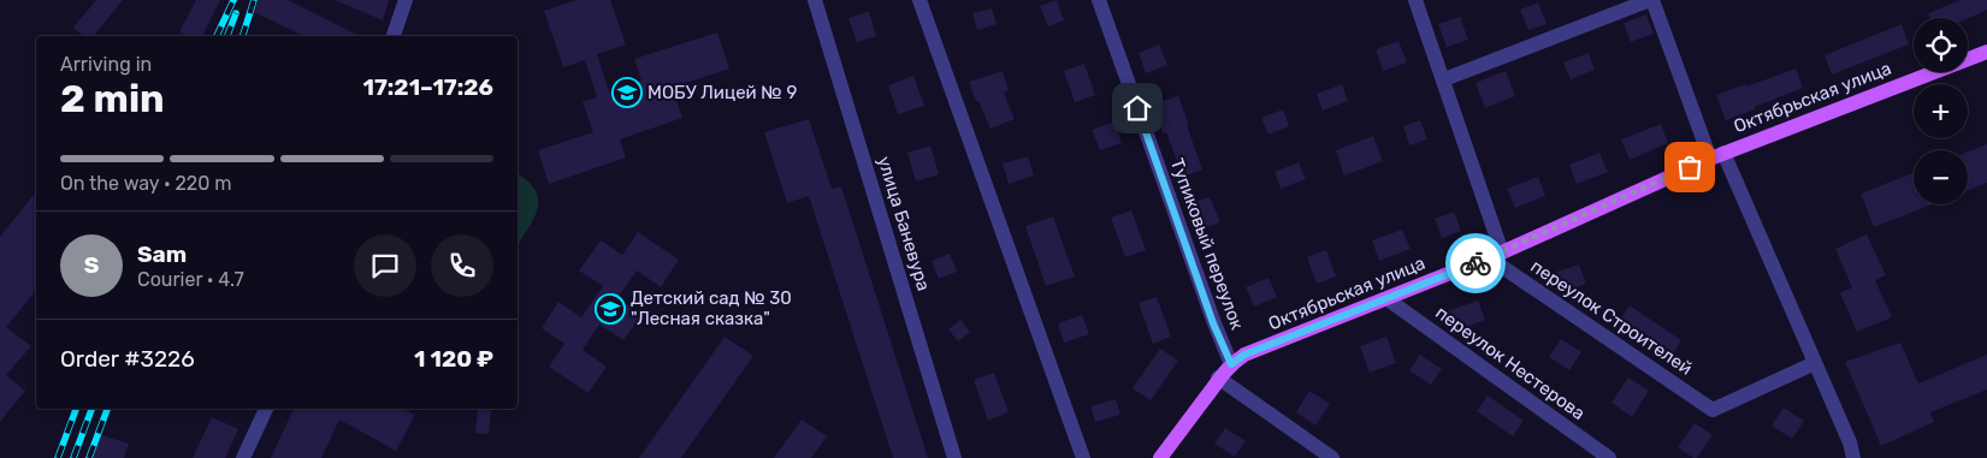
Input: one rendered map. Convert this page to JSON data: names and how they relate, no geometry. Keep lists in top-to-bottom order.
{
  "streets": {
    "main road": ["Октябрьская улица"],
    "street": [
      "улица Баневура",
      "Тупиковый переулок",
      "переулок Строителей",
      "переулок Нестерова"
    ]
  },
  "crossings": [
    ["Октябрьская улица", "Тупиковый переулок"],
    ["Октябрьская улица", "переулок Строителей"],
    ["Октябрьская улица", "переулок Нестерова"]
  ],
  "places": {
    "school or university": ["МОБУ Лицей № 9", "Детский сад № 30 \"Лесная сказка\""]
  },
  "page": {
    "map_buttons": ["+", "−"],
    "heading": ["2 min", "Arriving in", "17:21–17:26"],
    "panel": [
      "Sam",
      "Courier · 4.7",
      "Order #3226",
      "1 120 ₽"
    ],
    "bar": "On the way · 220 m",
    "round": "S"
  }
}
